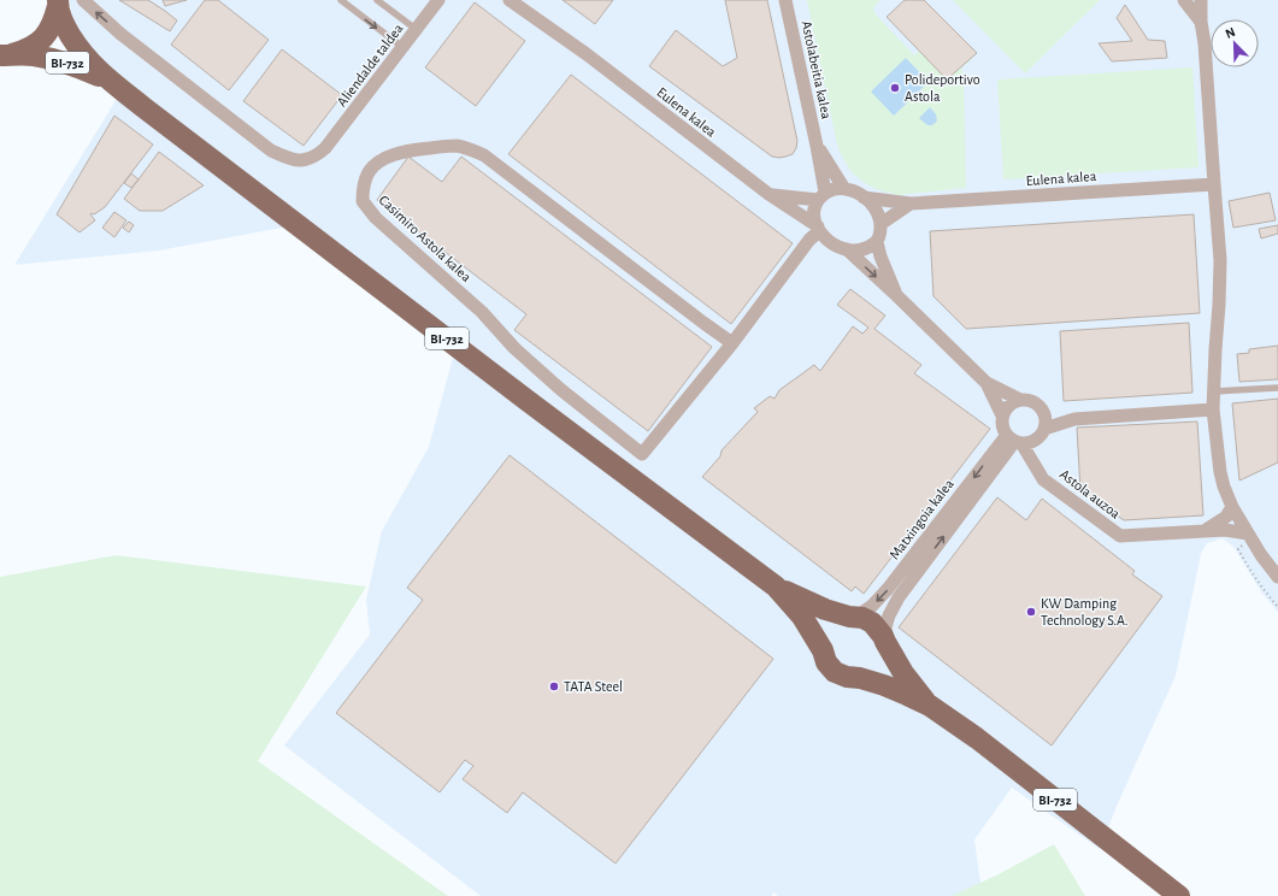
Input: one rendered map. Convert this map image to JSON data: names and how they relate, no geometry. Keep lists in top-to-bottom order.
{
  "streets": {
    "main road": ["BI-732"],
    "street": [
      "Aliendalde taldea",
      "Astolabeitia kalea",
      "Eulena kalea",
      "Casimiro Astola kalea",
      "Astola auzoa",
      "Matxingoia kalea"
    ]
  },
  "crossings": [
    ["BI-732", "Matxingoia kalea"],
    ["Astolabeitia kalea", "Eulena kalea"],
    ["Astolabeitia kalea", "Casimiro Astola kalea"],
    ["Eulena kalea", "Casimiro Astola kalea"],
    ["Astola auzoa", "Matxingoia kalea"]
  ],
  "places": ["Polideportivo Astola", "KW Damping Technology S.A.", "TATA Steel"],
  "north": "top left"
}
